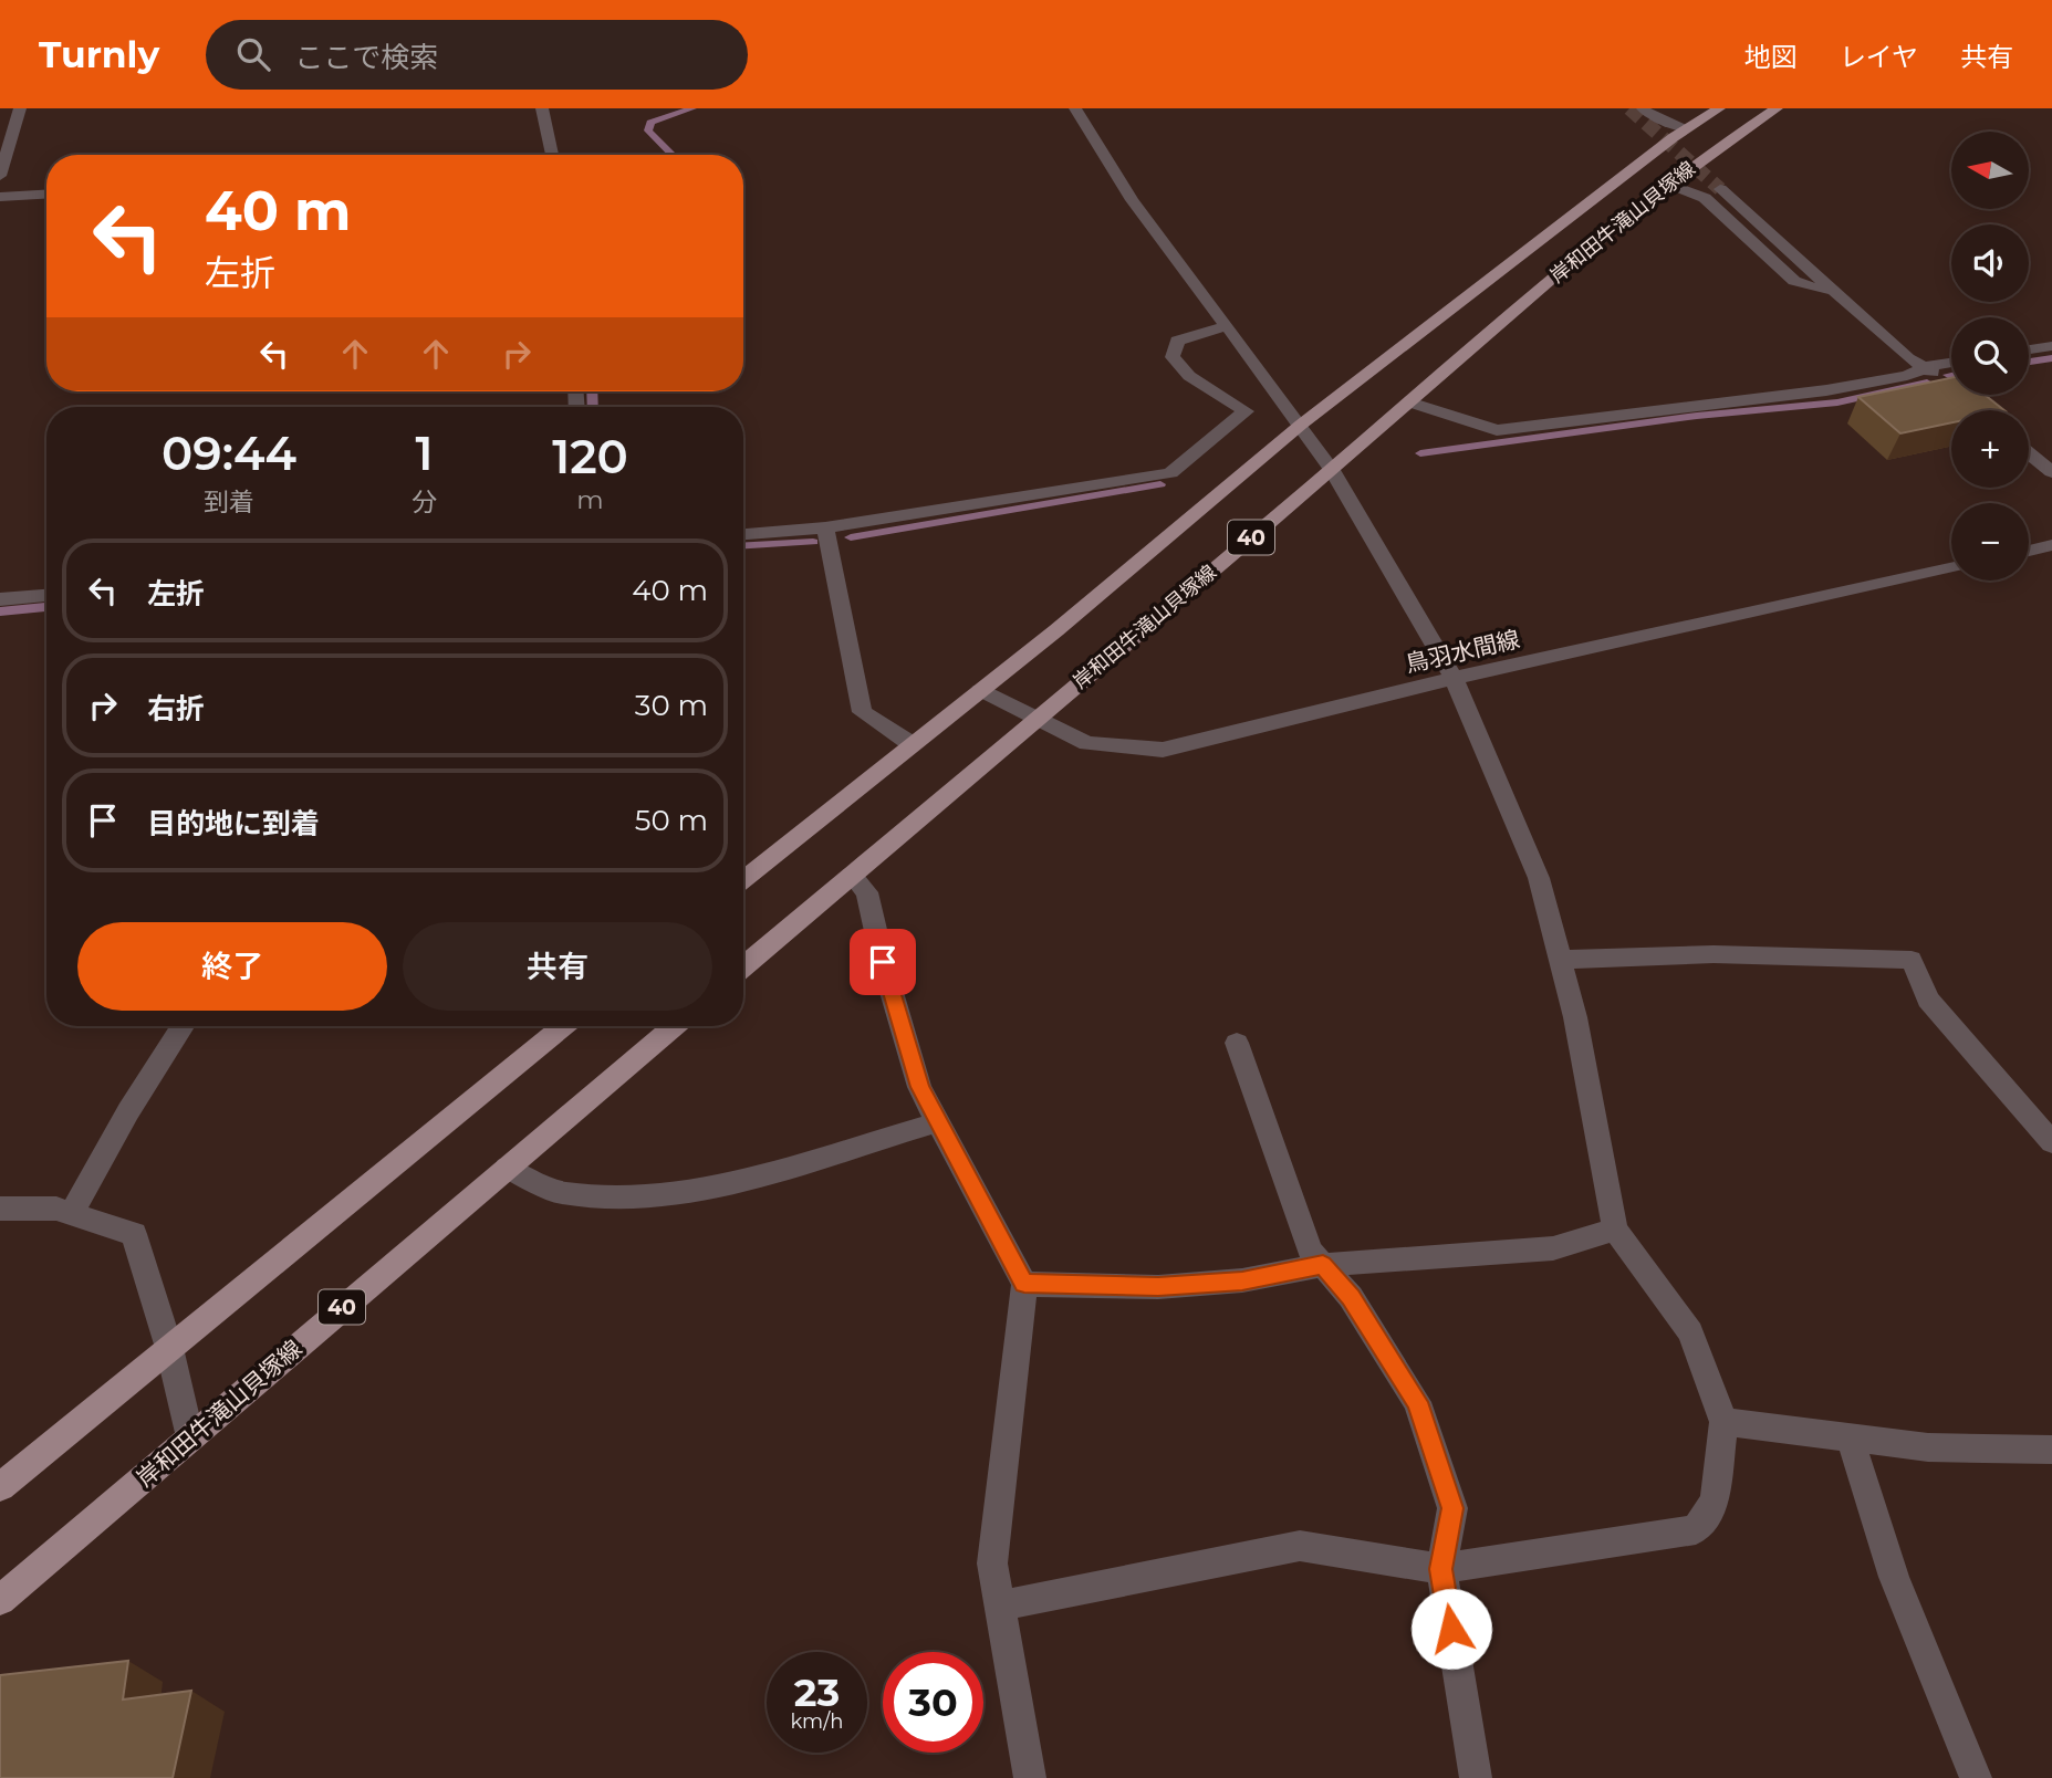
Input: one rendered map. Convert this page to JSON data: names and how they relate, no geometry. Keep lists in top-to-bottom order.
{
  "streets": {
    "main road": ["岸和田牛滝山貝塚線", "40"],
    "street": ["鳥羽水間線"]
  },
  "crossings": [
    ["岸和田牛滝山貝塚線", "鳥羽水間線"]
  ],
  "north": "left",
  "page": {
    "header": "Turnly",
    "search": "ここで検索",
    "nav": ["地図", "レイヤ", "共有"],
    "map_buttons": ["+", "−"],
    "turn": ["40 m", "左折"],
    "eta": [
      "09:44",
      "到着",
      "1",
      "分",
      "120",
      "m"
    ],
    "list": [
      {
        "name": "左折",
        "value": "40 m"
      },
      {
        "name": "右折",
        "value": "30 m"
      },
      {
        "name": "目的地に到着",
        "value": "50 m"
      }
    ],
    "buttons": ["終了", "共有"],
    "speed": "23 km/h",
    "limit": "30"
  }
}
